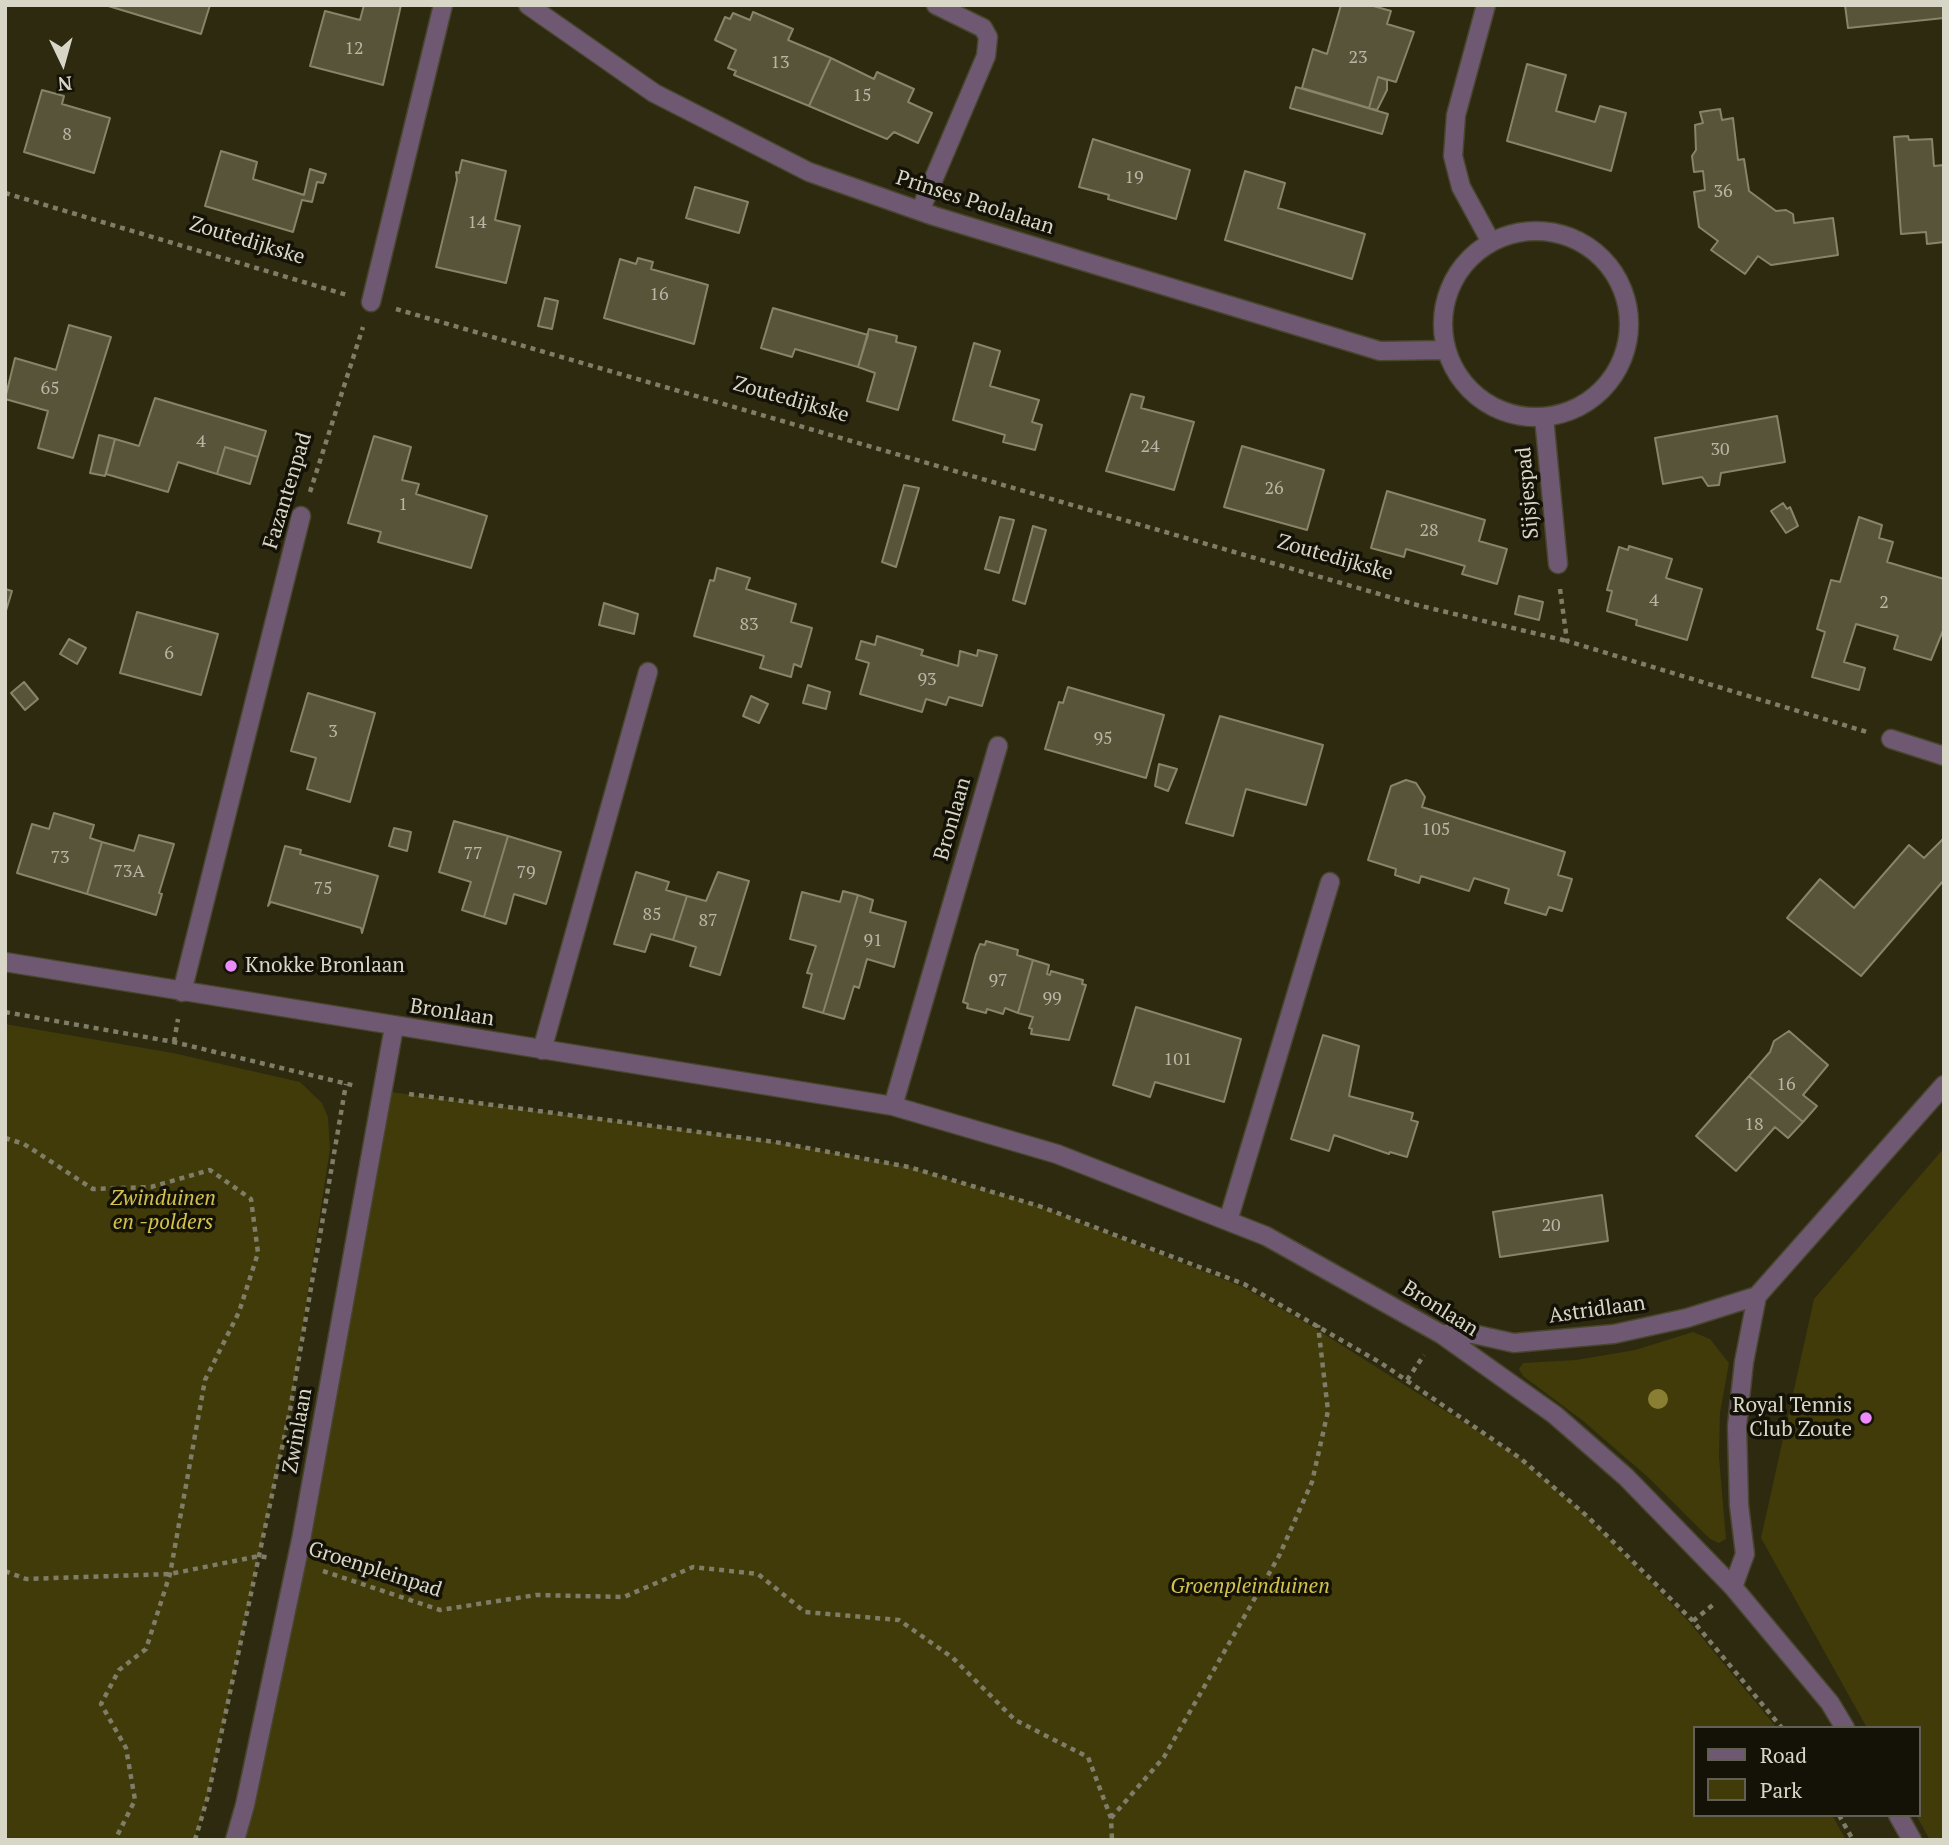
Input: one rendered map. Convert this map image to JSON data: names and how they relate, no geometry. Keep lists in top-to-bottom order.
{
  "streets": {
    "street": [
      "Prinses Paolalaan",
      "Fazantenpad",
      "Sijsjespad",
      "Bronlaan",
      "Astridlaan",
      "Zwinlaan"
    ],
    "path": ["Zoutedijkske", "Groenpleinpad"]
  },
  "crossings": [
    ["Prinses Paolalaan", "Sijsjespad"],
    ["Zoutedijkske", "Fazantenpad"],
    ["Fazantenpad", "Bronlaan"],
    ["Bronlaan", "Astridlaan"],
    ["Bronlaan", "Zwinlaan"],
    ["Zwinlaan", "Groenpleinpad"]
  ],
  "parks": ["Zwinduinen en -polders", "Groenpleinduinen"],
  "places": ["Knokke Bronlaan", "Royal Tennis Club Zoute"],
  "house_numbers": [
    "12",
    "23",
    "13",
    "15",
    "8",
    "19",
    "36",
    "14",
    "16",
    "65",
    "4",
    "24",
    "30",
    "26",
    "1",
    "28",
    "4",
    "2",
    "83",
    "6",
    "93",
    "3",
    "95",
    "105",
    "77",
    "73",
    "73A",
    "79",
    "75",
    "85",
    "87",
    "91",
    "97",
    "99",
    "101",
    "16",
    "18",
    "20"
  ],
  "legend": ["Road", "Park"],
  "north": "bottom"
}
